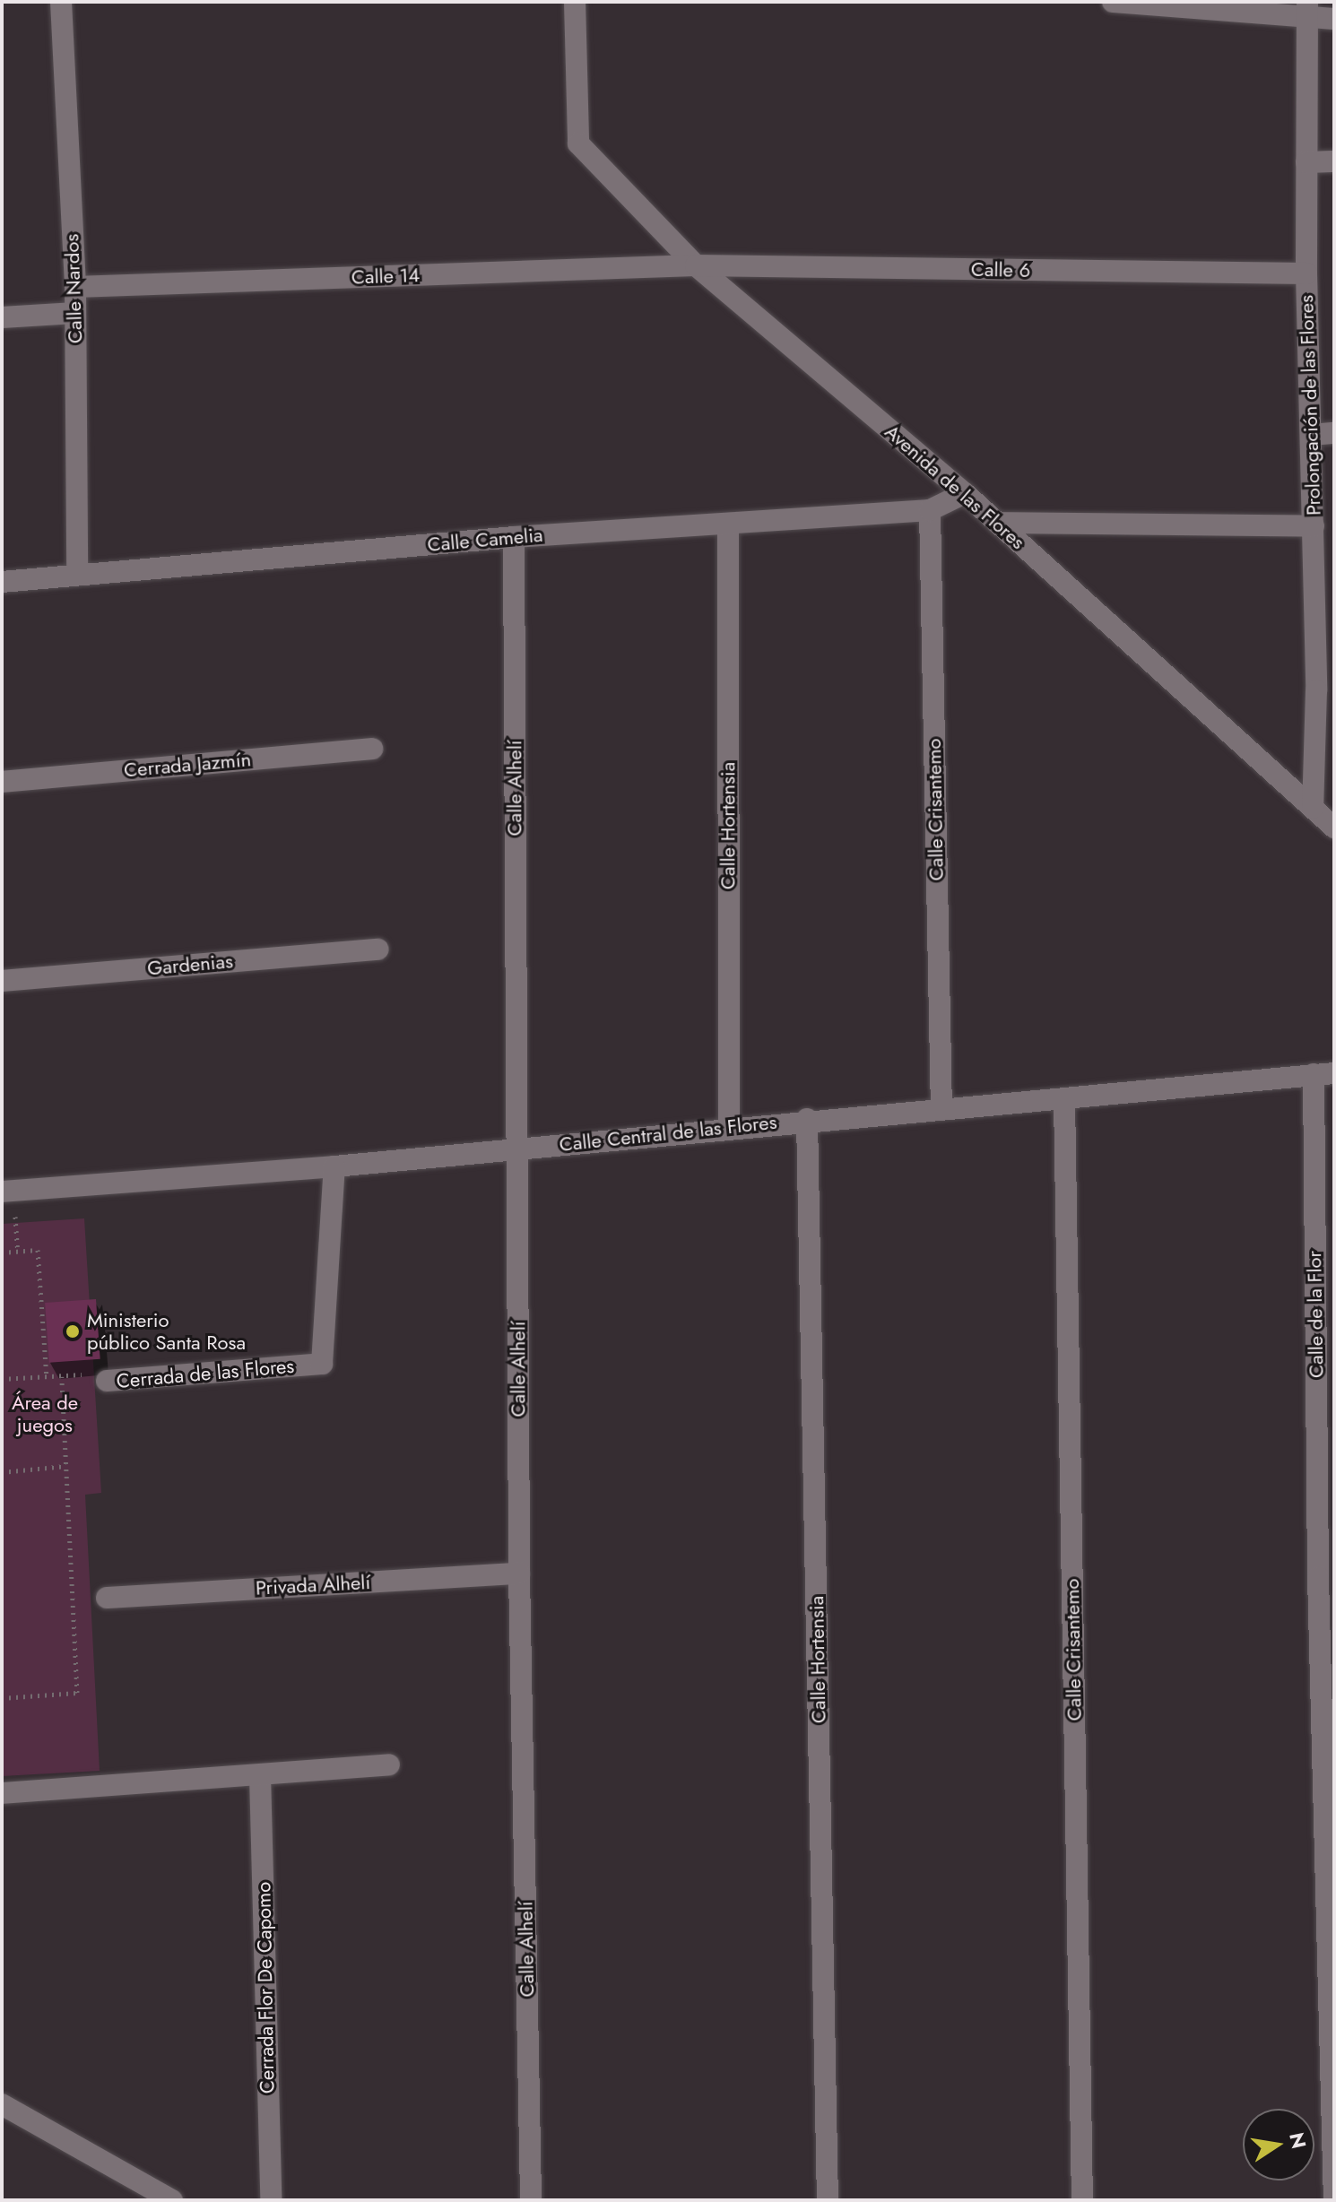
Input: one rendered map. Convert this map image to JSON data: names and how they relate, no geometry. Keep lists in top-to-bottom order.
{
  "streets": {
    "street": [
      "Calle 6",
      "Calle 14",
      "Calle Nardos",
      "Prolongación de las Flores",
      "Avenida de las Flores",
      "Calle Camelia",
      "Cerrada Jazmín",
      "Calle Alhelí",
      "Calle Crisantemo",
      "Calle Hortensia",
      "Gardenias",
      "Calle Central de las Flores",
      "Calle de la Flor",
      "Cerrada de las Flores",
      "Privada Alhelí",
      "Cerrada Flor De Capomo"
    ]
  },
  "crossings": [
    ["Calle 6", "Calle 14"],
    ["Calle 6", "Prolongación de las Flores"],
    ["Calle 6", "Avenida de las Flores"],
    ["Calle 14", "Calle Nardos"],
    ["Calle 14", "Avenida de las Flores"],
    ["Calle Nardos", "Calle Camelia"],
    ["Prolongación de las Flores", "Avenida de las Flores"],
    ["Avenida de las Flores", "Calle Camelia"],
    ["Calle Camelia", "Calle Alhelí"],
    ["Calle Camelia", "Calle Crisantemo"],
    ["Calle Camelia", "Calle Hortensia"],
    ["Calle Alhelí", "Calle Central de las Flores"],
    ["Calle Alhelí", "Privada Alhelí"],
    ["Calle Crisantemo", "Calle Central de las Flores"],
    ["Calle Hortensia", "Calle Central de las Flores"],
    ["Calle Central de las Flores", "Calle de la Flor"],
    ["Calle Central de las Flores", "Cerrada de las Flores"]
  ],
  "parks": ["Área de juegos"],
  "places": ["Ministerio público Santa Rosa"],
  "north": "right"
}
